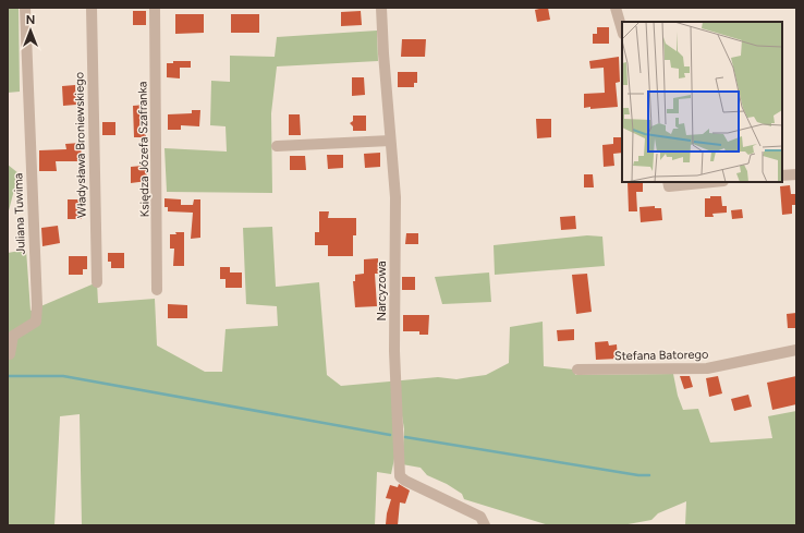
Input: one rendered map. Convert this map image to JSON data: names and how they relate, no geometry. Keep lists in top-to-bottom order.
{
  "streets": {
    "street": [
      "Władysława Broniewskiego",
      "Księdza Józefa Szafranka",
      "Juliana Tuwima",
      "Narcyzowa",
      "Stefana Batorego"
    ]
  },
  "north": "top"
}
